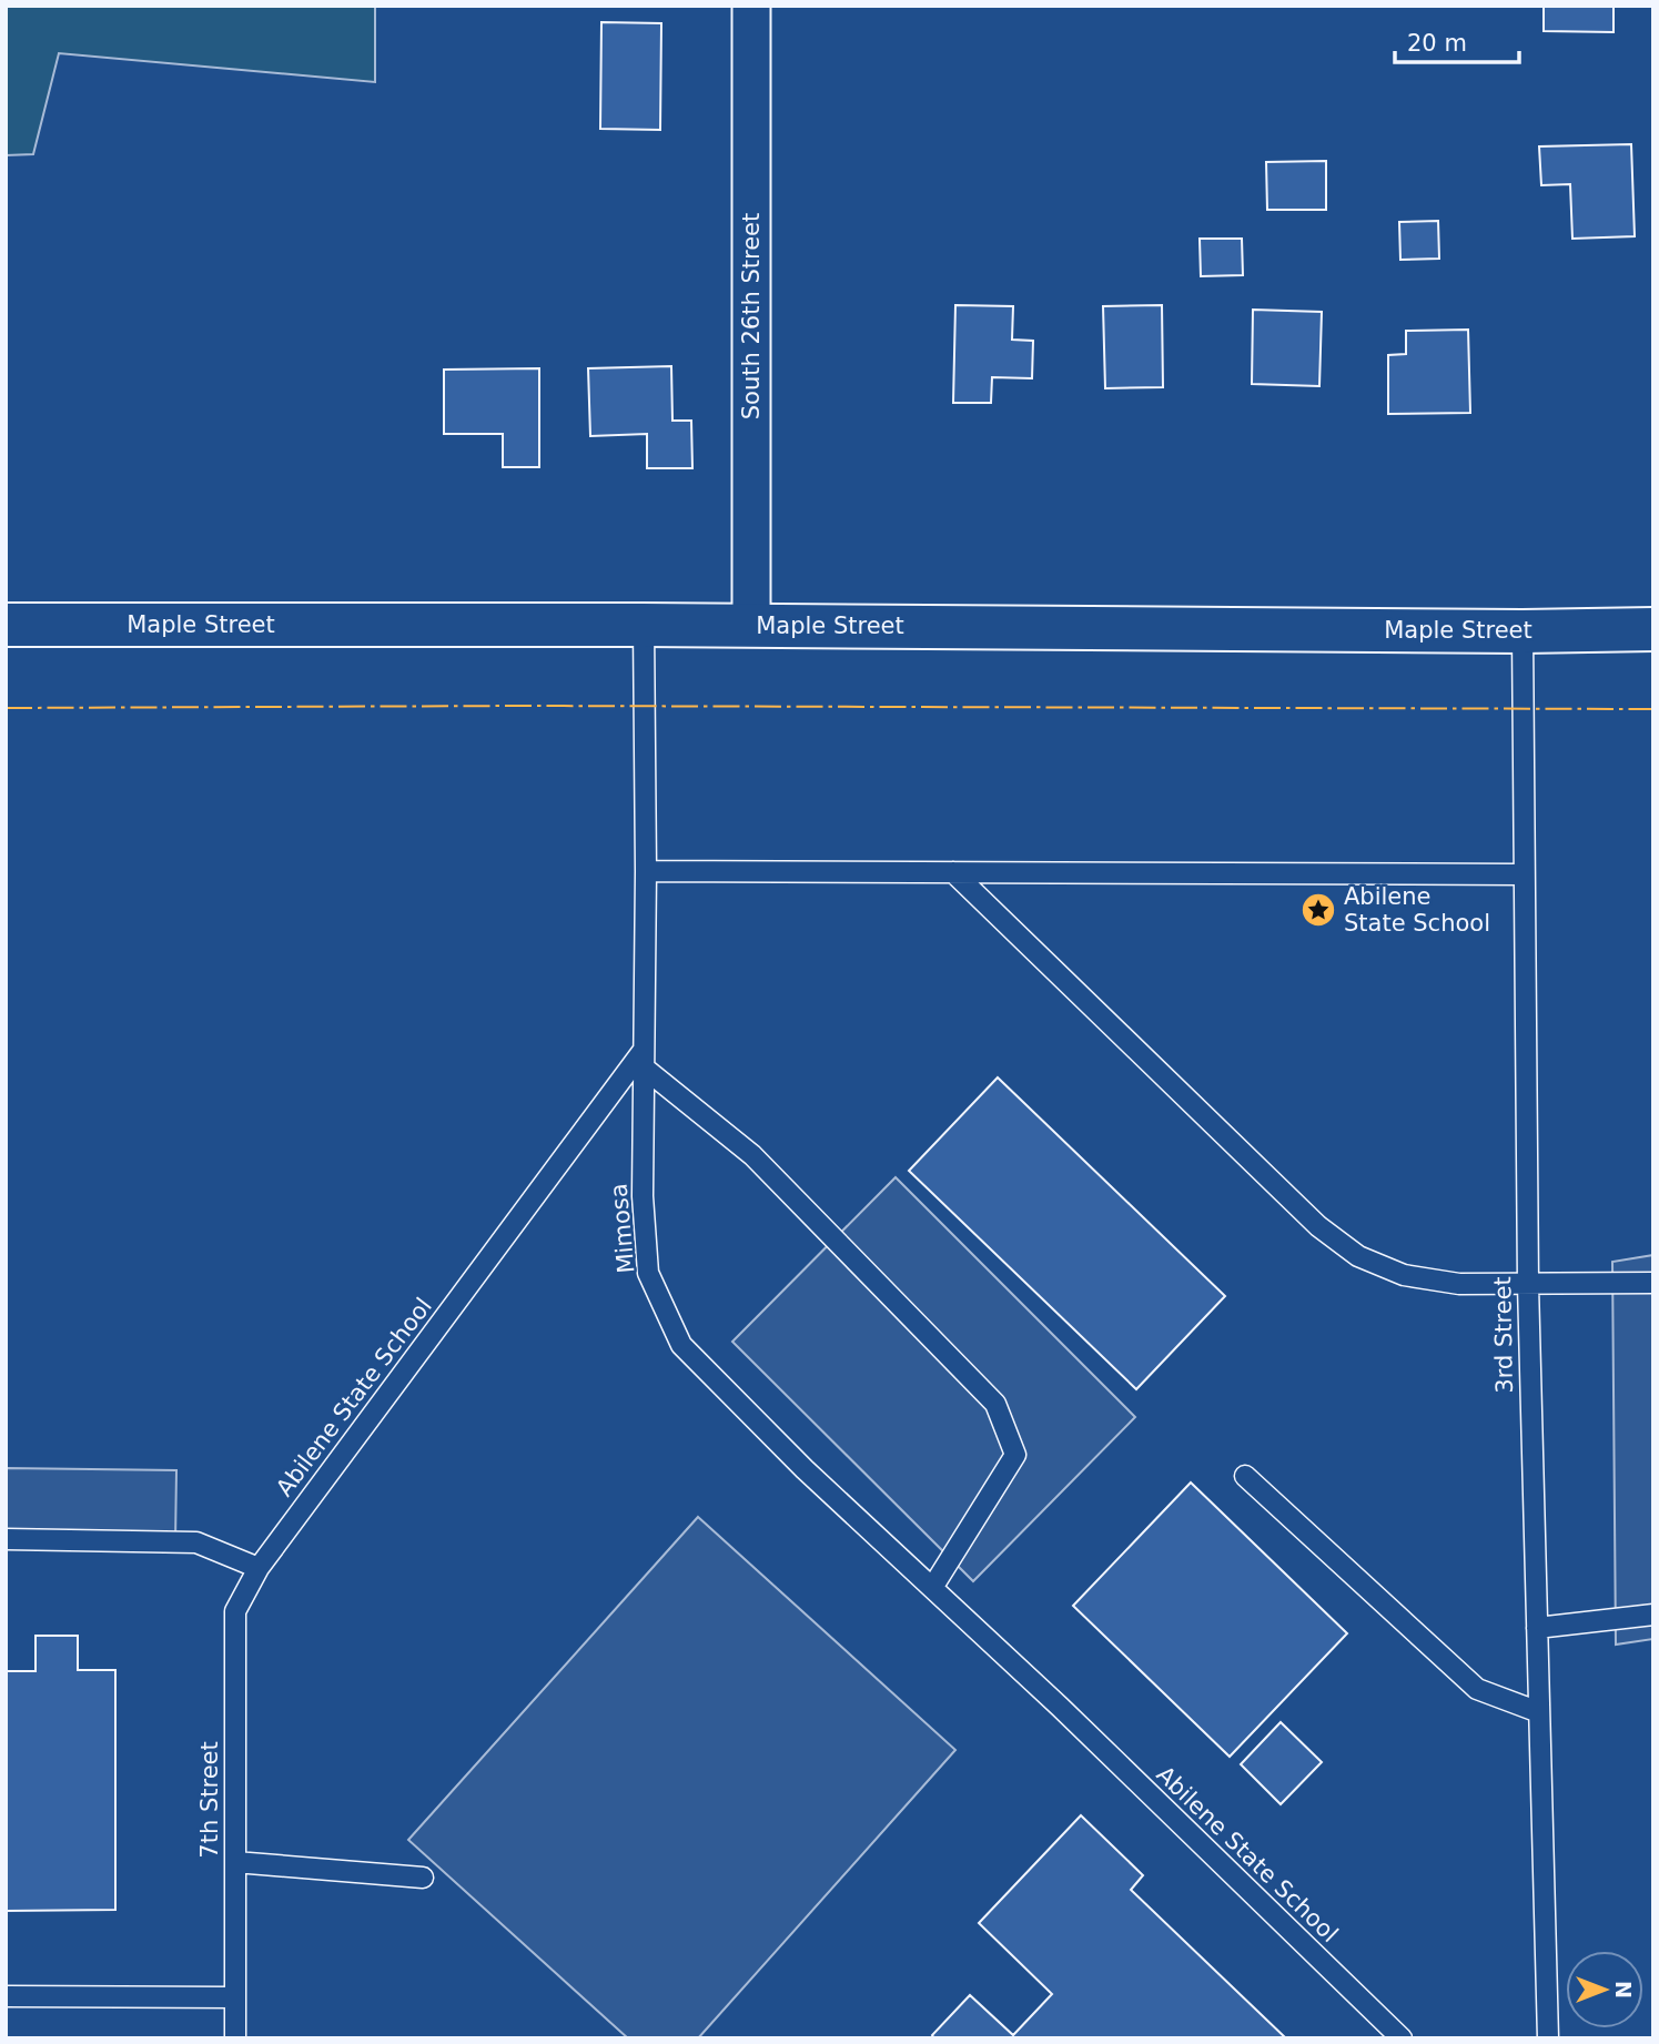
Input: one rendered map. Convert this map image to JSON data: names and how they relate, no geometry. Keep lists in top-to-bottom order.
{
  "streets": {
    "main road": ["Maple Street"],
    "street": ["South 26th Street"],
    "lane": [
      "Mimosa",
      "3rd Street",
      "Abilene State School",
      "7th Street"
    ]
  },
  "crossings": [
    ["South 26th Street", "Maple Street"],
    ["Maple Street", "Mimosa"],
    ["Maple Street", "3rd Street"],
    ["Mimosa", "Abilene State School"],
    ["Abilene State School", "7th Street"]
  ],
  "places": {
    "place": ["Abilene State School"]
  },
  "scale_bar": "20 m",
  "north": "right"
}
